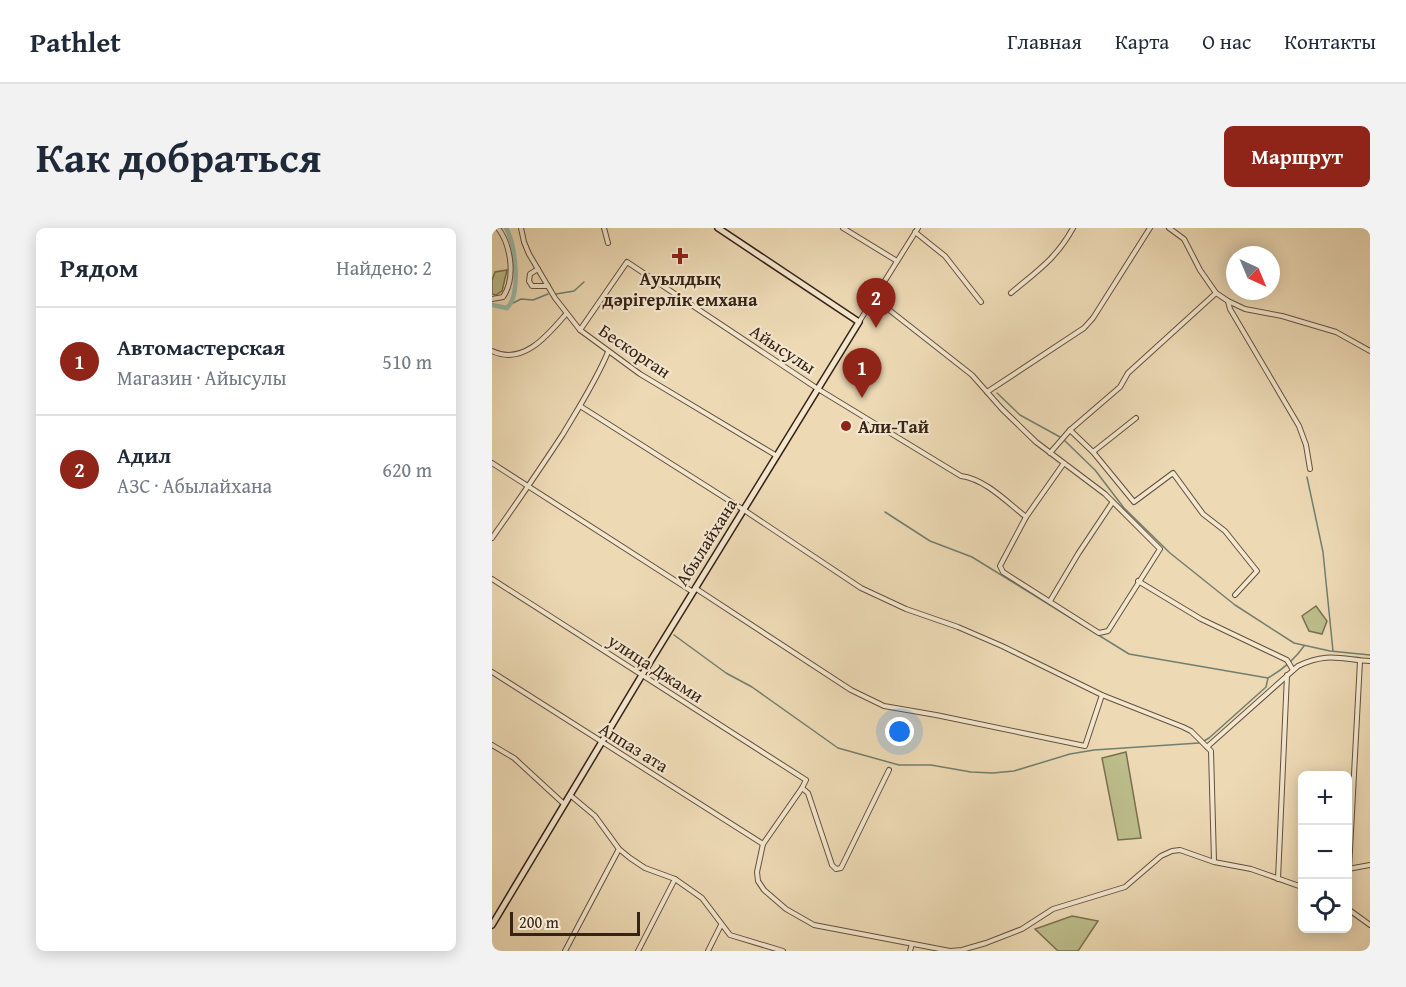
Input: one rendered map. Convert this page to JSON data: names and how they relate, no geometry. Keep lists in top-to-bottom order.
{
  "streets": {
    "main road": ["Абылайхана"],
    "street": [
      "Айысулы",
      "Бескорган",
      "улица Джами",
      "Аппаз ата"
    ]
  },
  "crossings": [
    ["Айысулы", "Бескорган"],
    ["Айысулы", "Абылайхана"],
    ["Бескорган", "Абылайхана"],
    ["Абылайхана", "улица Джами"],
    ["Абылайхана", "Аппаз ата"]
  ],
  "places": {
    "health": ["Ауылдық дәрігерлік емхана"],
    "other": ["Али-Тай"]
  },
  "scale_bar": "200 m",
  "north": "bottom right",
  "page": {
    "header": "Pathlet",
    "nav": [
      "Главная",
      "Карта",
      "О нас",
      "Контакты"
    ],
    "title": "Как добраться",
    "buttons": "Маршрут",
    "heading": ["Рядом", "Найдено: 2"],
    "pins": ["2", "1"],
    "list": [
      {
        "mark": "1",
        "name": "Автомастерская",
        "note": "Магазин · Айысулы",
        "value": "510 m"
      },
      {
        "mark": "2",
        "name": "Адил",
        "note": "АЗС · Абылайхана",
        "value": "620 m"
      }
    ],
    "map_buttons": ["+", "−"],
    "scale": "200 m"
  }
}
